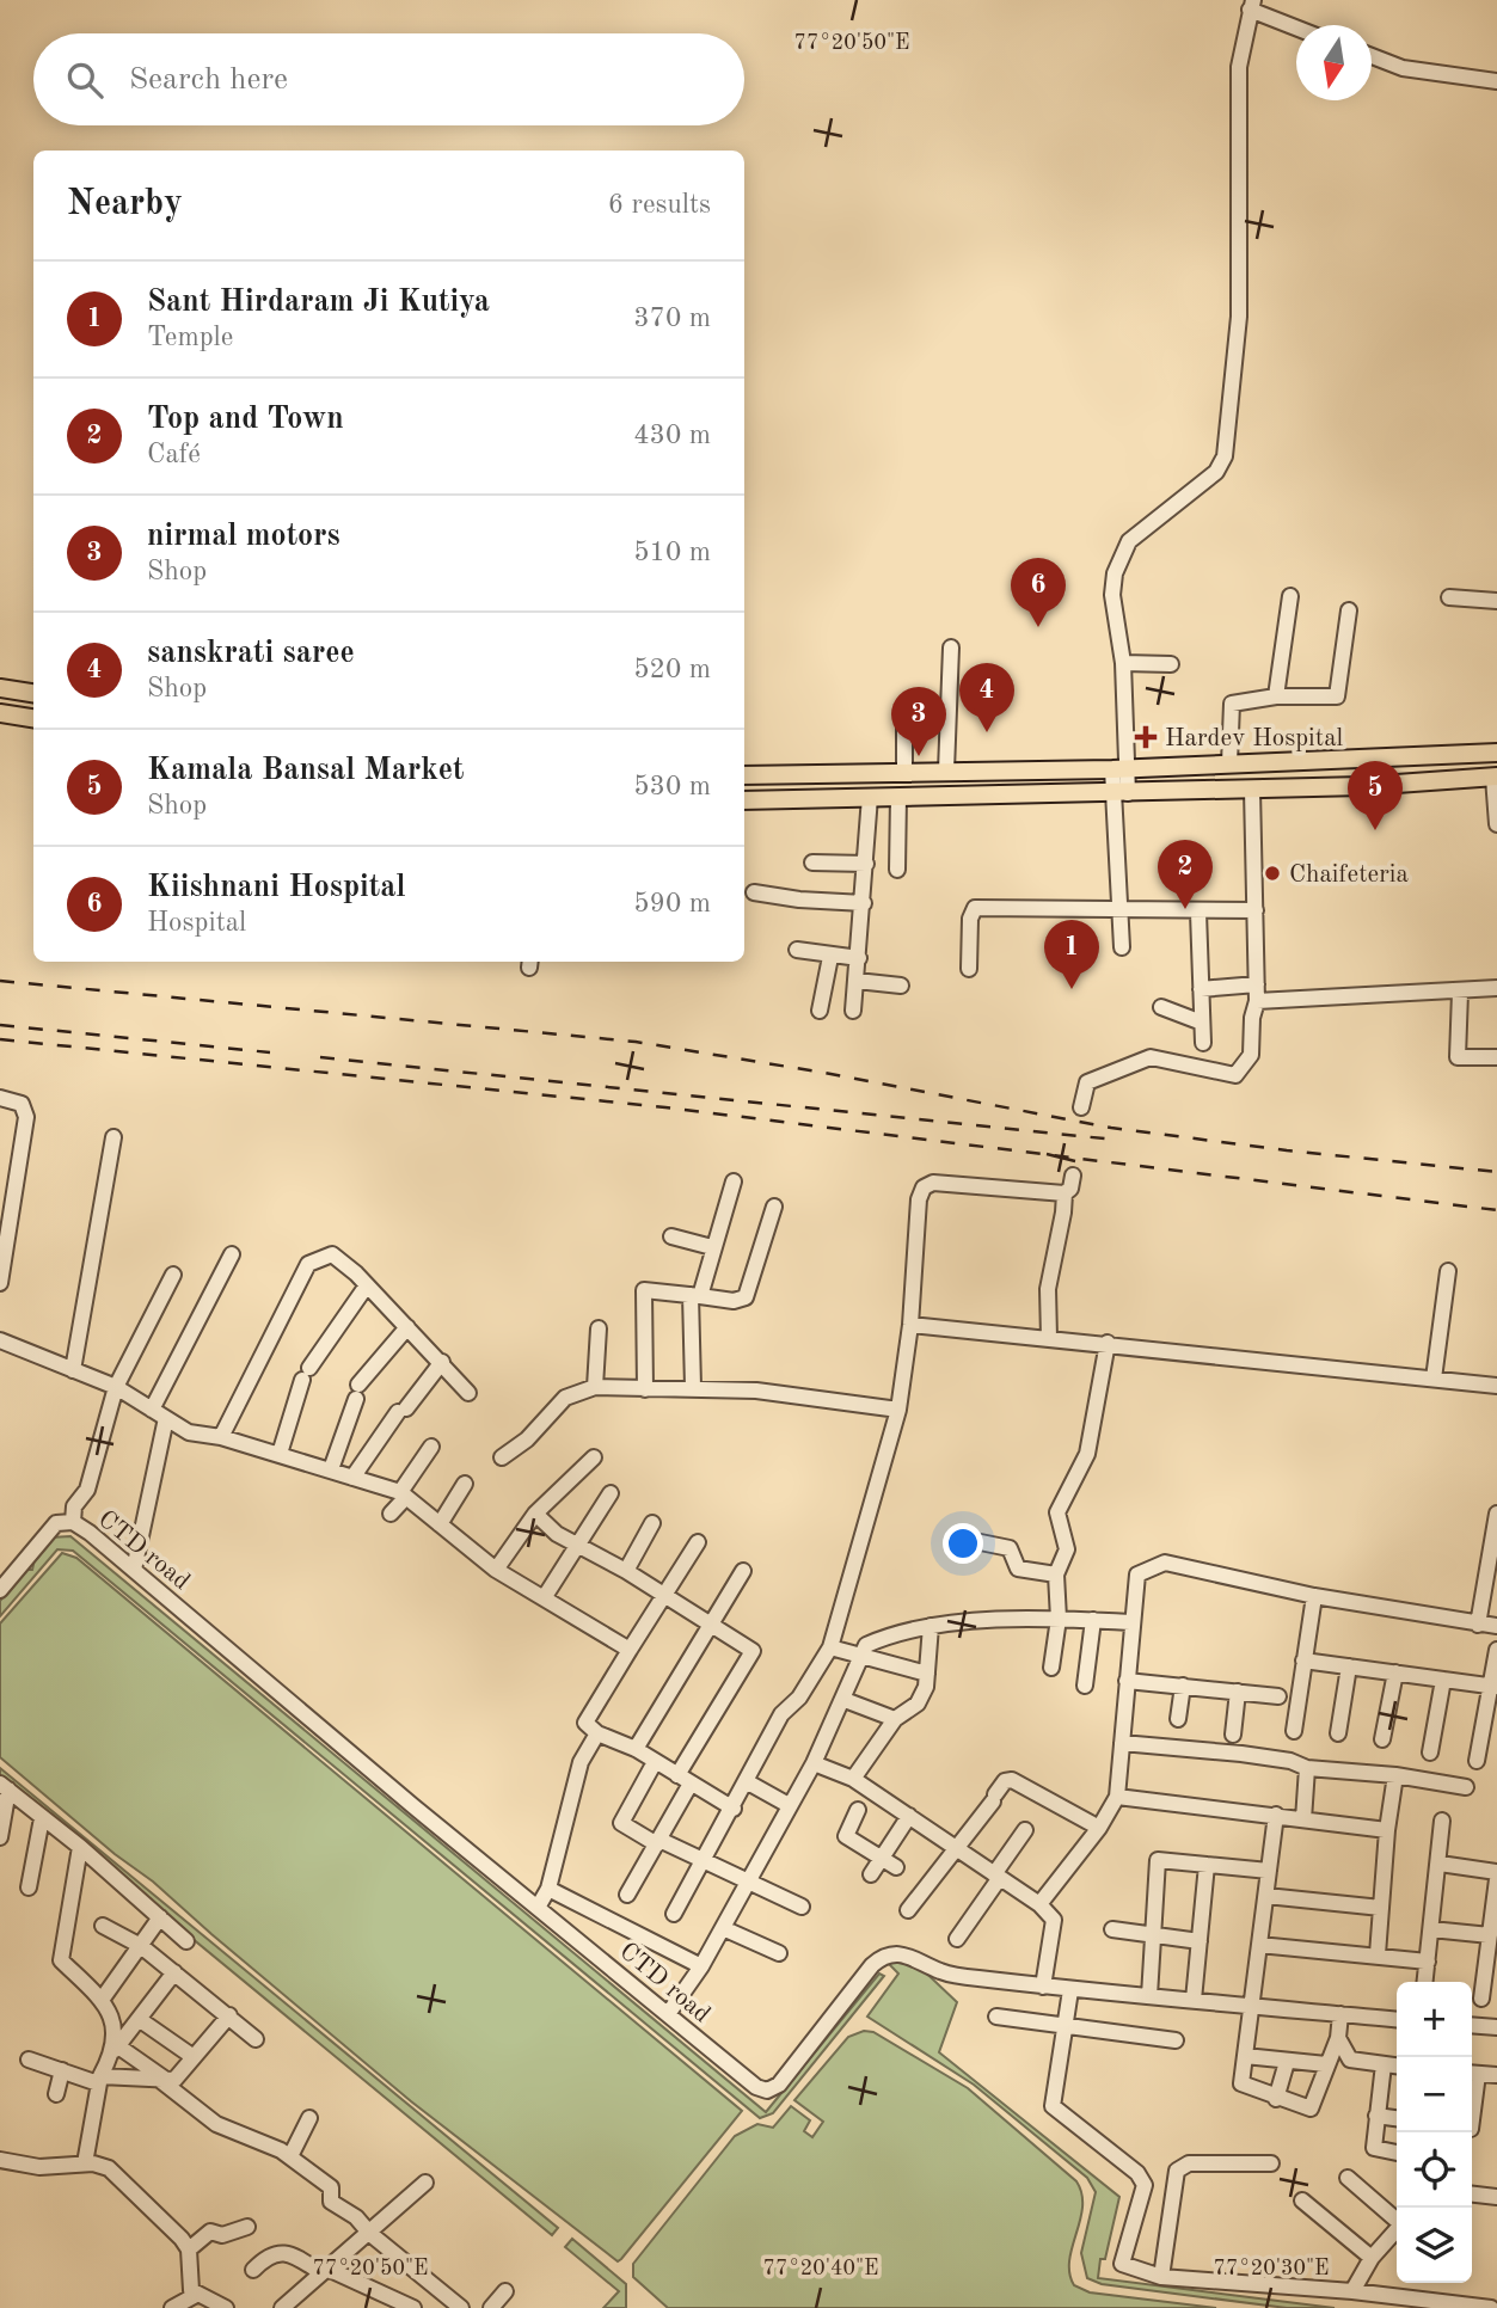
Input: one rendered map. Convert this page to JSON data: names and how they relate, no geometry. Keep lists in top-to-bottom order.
{
  "streets": {
    "street": ["CTD road"]
  },
  "places": {
    "health": ["Hardev Hospital"],
    "other": ["Chaifeteria"]
  },
  "north": "bottom",
  "page": {
    "search": "Search here",
    "heading": ["Nearby", "6 results"],
    "list": [
      {
        "mark": "1",
        "name": "Sant Hirdaram Ji Kutiya",
        "note": "Temple",
        "value": "370 m"
      },
      {
        "mark": "2",
        "name": "Top and Town",
        "note": "Café",
        "value": "430 m"
      },
      {
        "mark": "3",
        "name": "nirmal motors",
        "note": "Shop",
        "value": "510 m"
      },
      {
        "mark": "4",
        "name": "sanskrati saree",
        "note": "Shop",
        "value": "520 m"
      },
      {
        "mark": "5",
        "name": "Kamala Bansal Market",
        "note": "Shop",
        "value": "530 m"
      },
      {
        "mark": "6",
        "name": "Kiishnani Hospital",
        "note": "Hospital",
        "value": "590 m"
      }
    ],
    "pins": [
      "6",
      "4",
      "3",
      "5",
      "2",
      "1"
    ],
    "map_buttons": ["+", "−"]
  },
  "coordinates": ["77°20'50\"E", "77°20'40\"E", "77°20'30\"E"]
}
